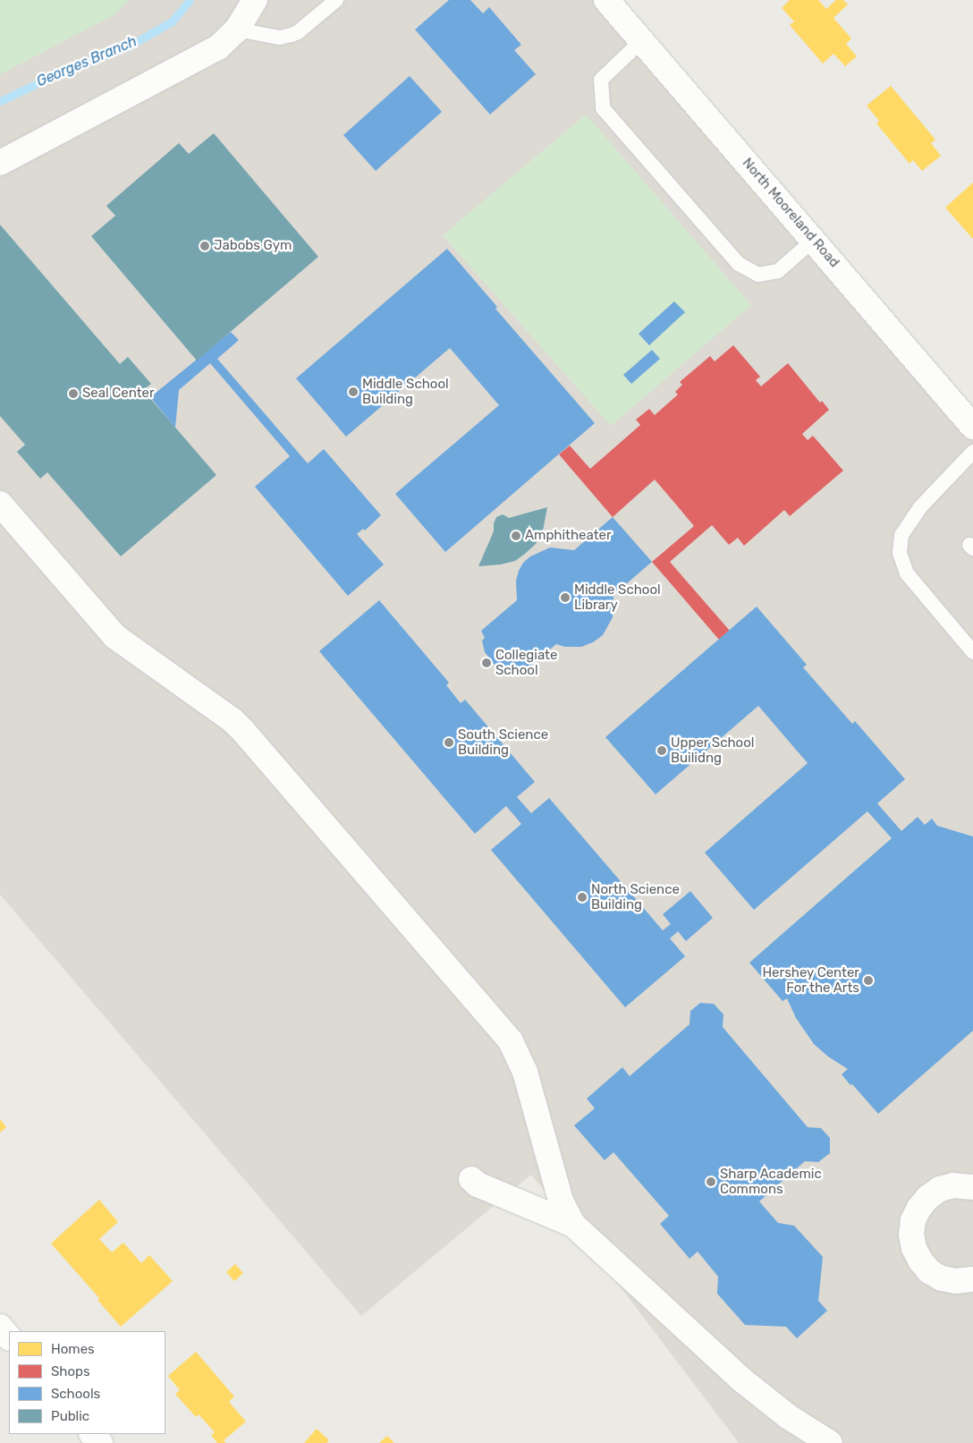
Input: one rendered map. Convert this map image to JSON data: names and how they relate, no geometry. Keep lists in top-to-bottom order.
{
  "streets": {
    "street": ["North Mooreland Road"]
  },
  "water": ["Georges Branch"],
  "places": [
    "Jabobs Gym",
    "Middle School Building",
    "Seal Center",
    "Amphitheater",
    "Middle School Library",
    "Collegiate School",
    "South Science Building",
    "Upper School Builidng",
    "North Science Building",
    "Hershey Center For the Arts",
    "Sharp Academic Commons"
  ],
  "legend": [
    "Homes",
    "Shops",
    "Schools",
    "Public"
  ]
}
